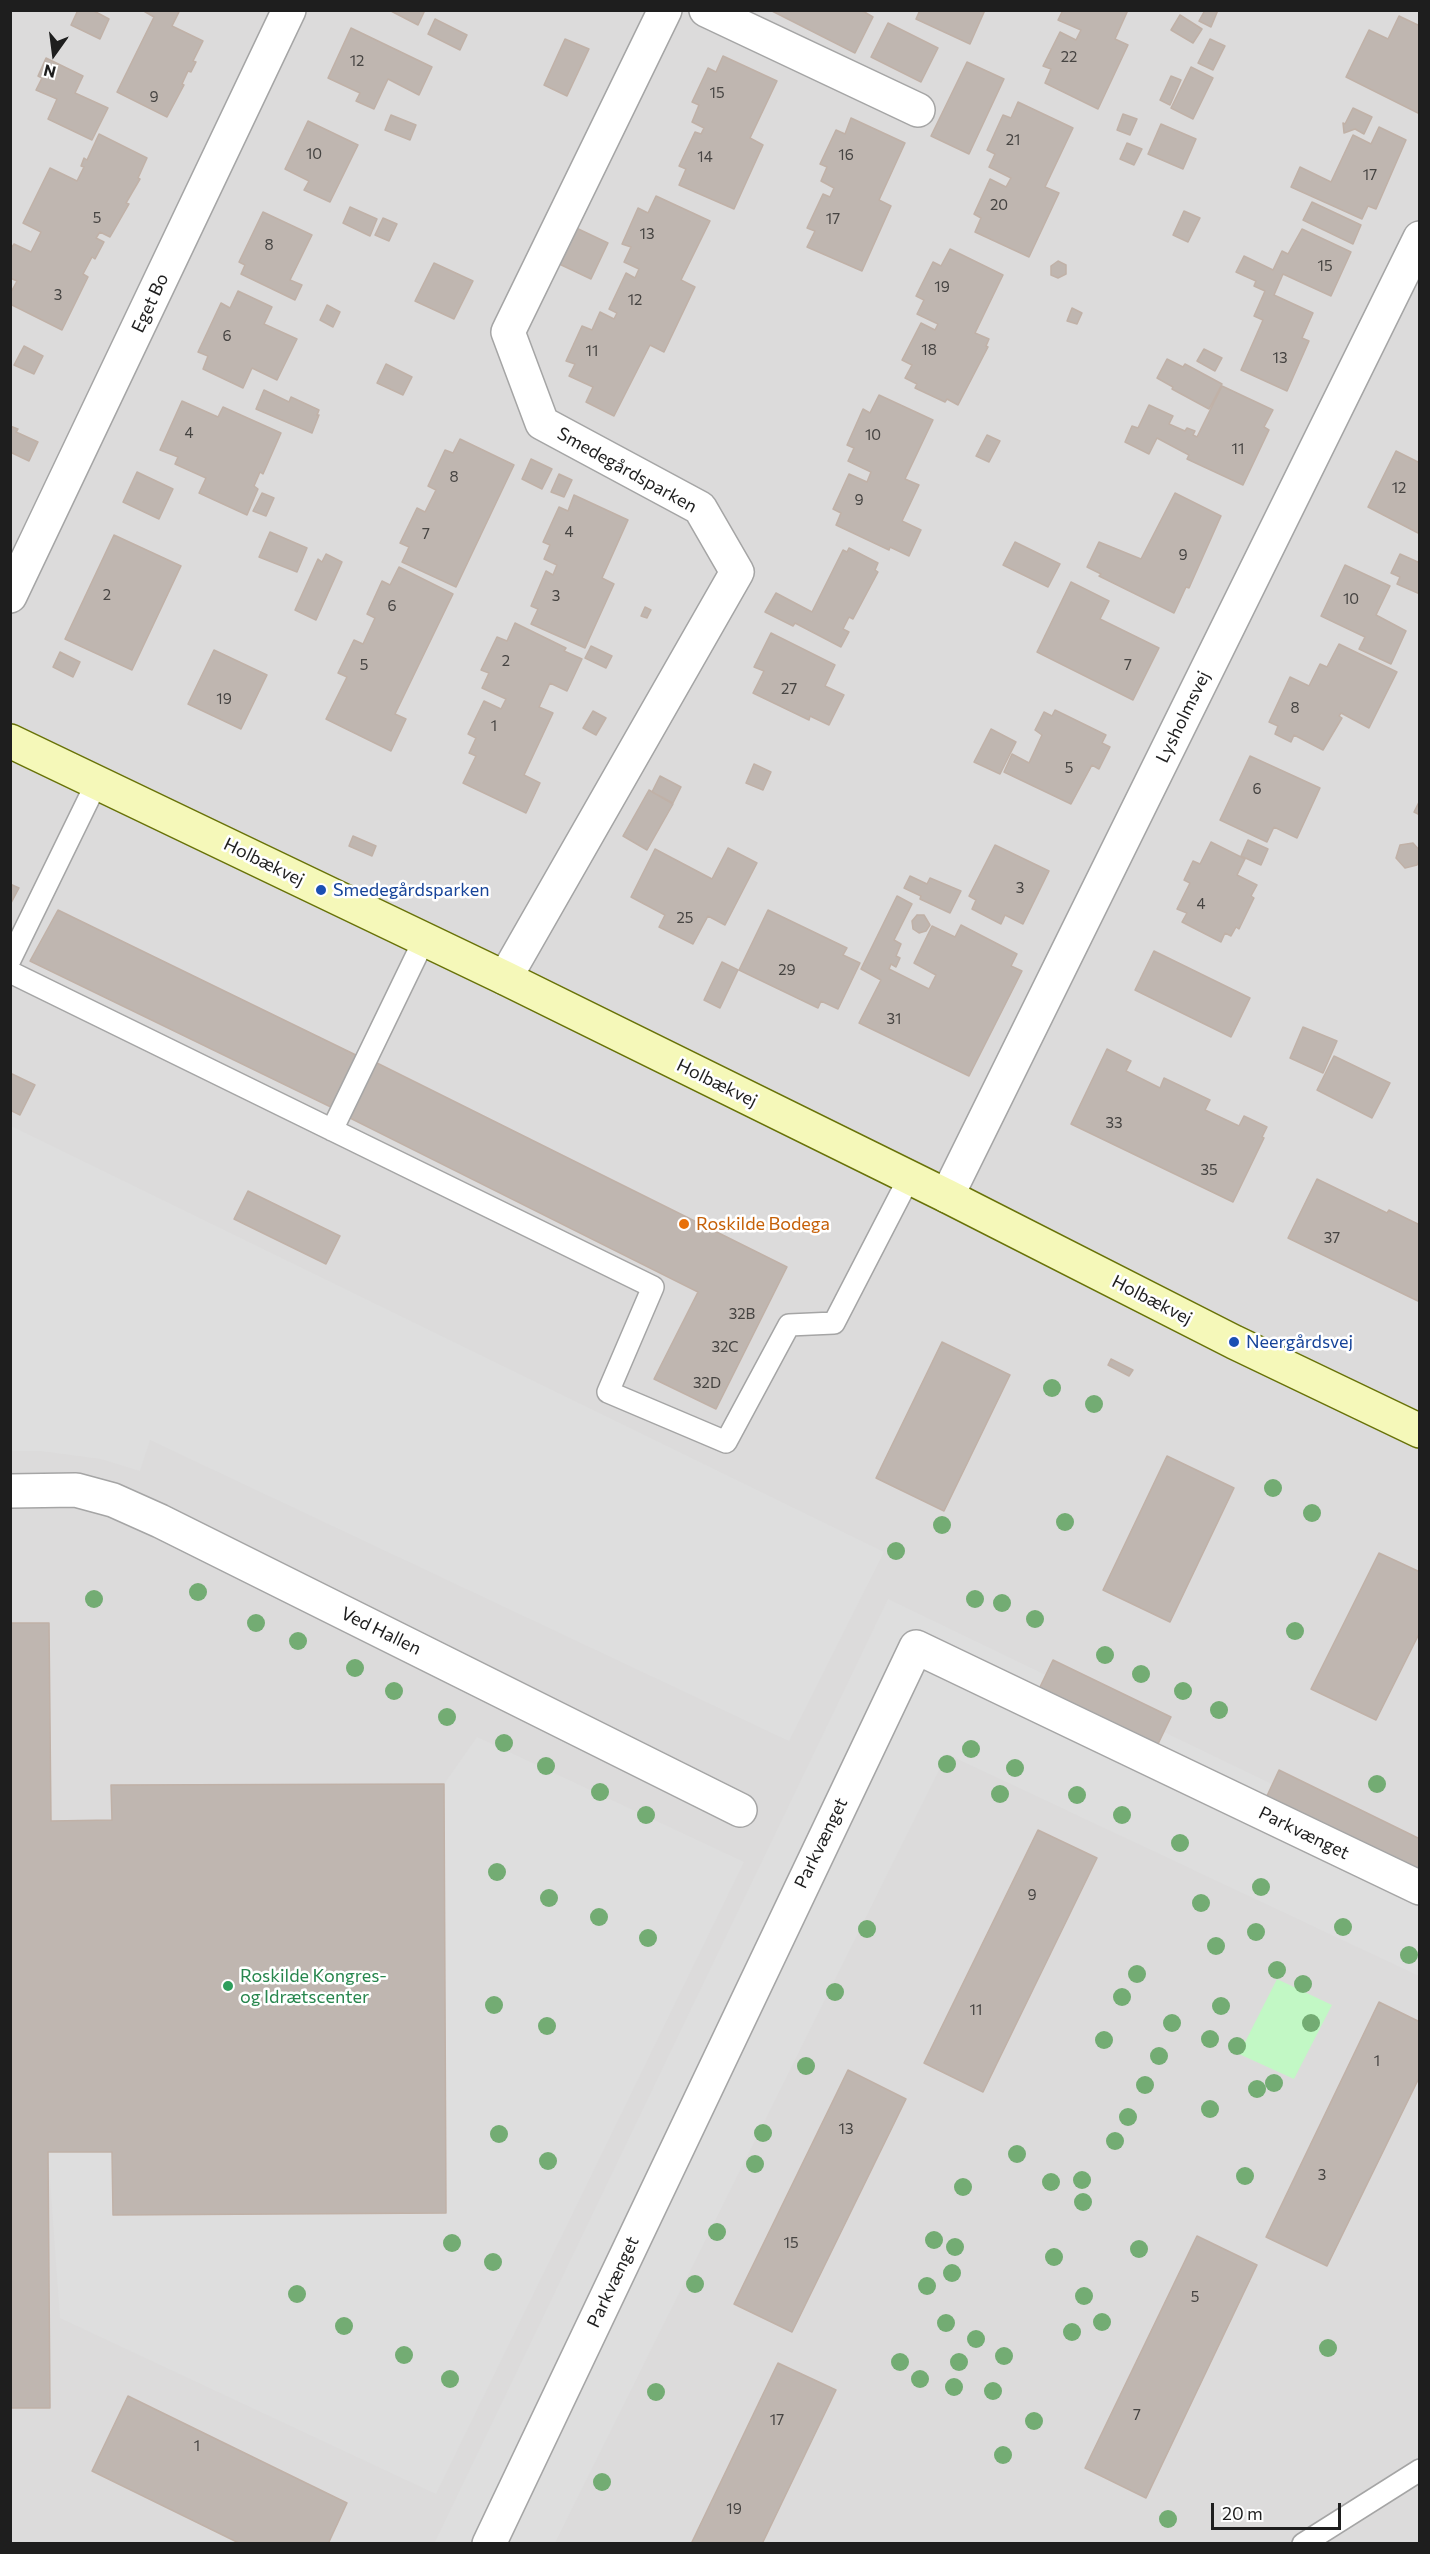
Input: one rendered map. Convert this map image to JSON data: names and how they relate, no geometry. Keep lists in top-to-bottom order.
{
  "streets": {
    "street": [
      "Eget Bo",
      "Smedegårdsparken",
      "Lysholmsvej",
      "Holbækvej",
      "Ved Hallen",
      "Parkvænget"
    ]
  },
  "crossings": [
    ["Smedegårdsparken", "Holbækvej"],
    ["Lysholmsvej", "Holbækvej"]
  ],
  "places": [
    "Smedegårdsparken",
    "Roskilde Bodega",
    "Neergårdsvej",
    "Roskilde Kongres- og Idrætscenter"
  ],
  "house_numbers": [
    "22",
    "12",
    "15",
    "9",
    "21",
    "10",
    "16",
    "14",
    "17",
    "20",
    "5",
    "17",
    "13",
    "8",
    "15",
    "19",
    "3",
    "12",
    "6",
    "18",
    "11",
    "13",
    "4",
    "10",
    "11",
    "8",
    "12",
    "9",
    "4",
    "7",
    "9",
    "2",
    "3",
    "10",
    "6",
    "2",
    "5",
    "7",
    "27",
    "19",
    "8",
    "1",
    "5",
    "6",
    "3",
    "4",
    "25",
    "29",
    "31",
    "33",
    "35",
    "37",
    "32B",
    "32C",
    "32D",
    "9",
    "11",
    "1",
    "13",
    "3",
    "15",
    "5",
    "7",
    "17",
    "1",
    "19"
  ],
  "scale_bar": "20 m",
  "north": "bottom"
}
